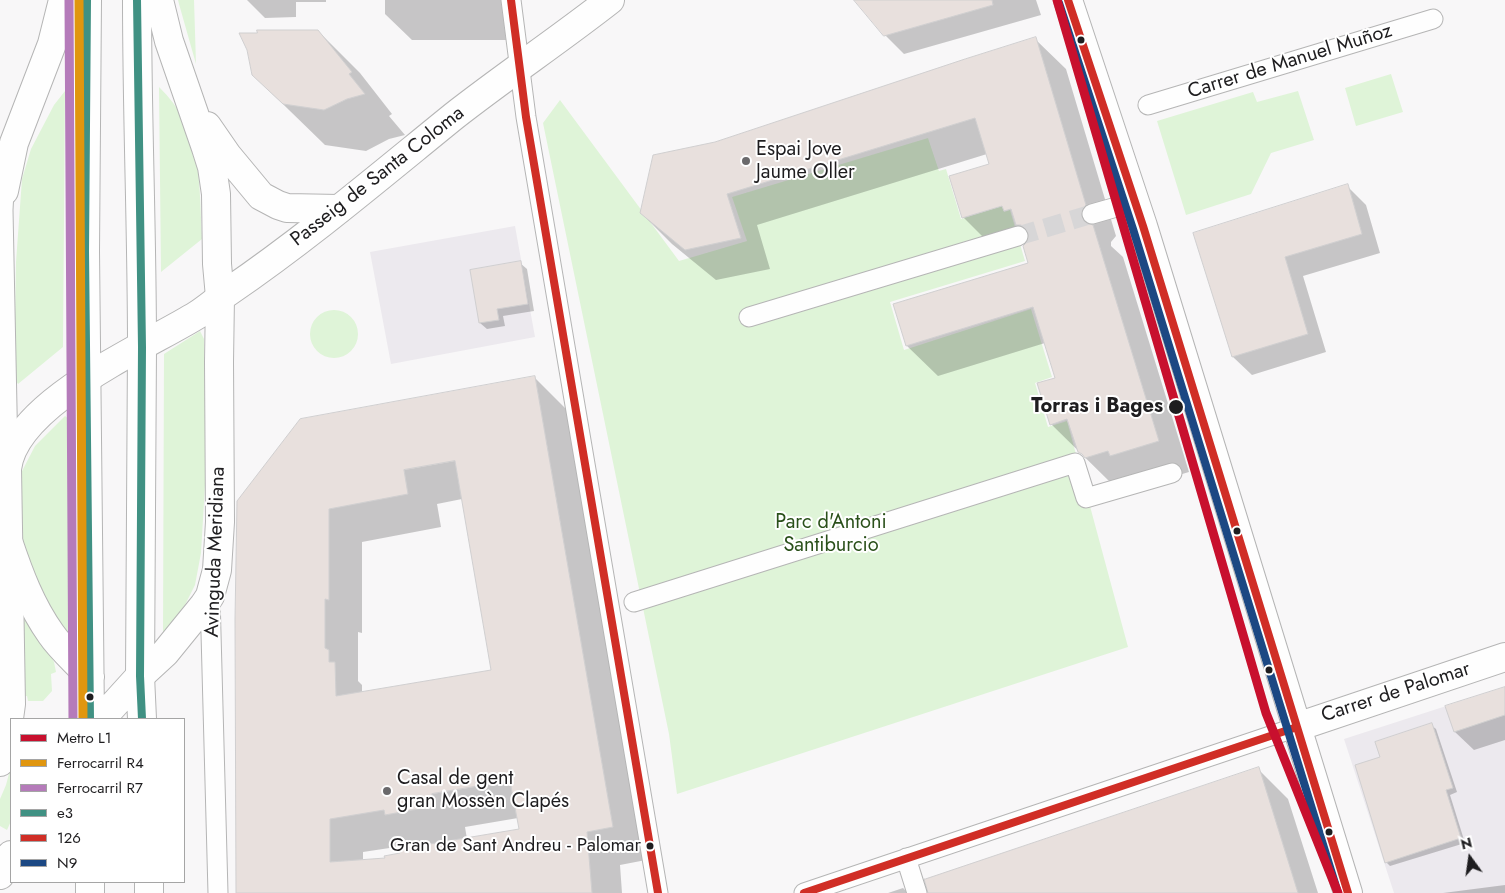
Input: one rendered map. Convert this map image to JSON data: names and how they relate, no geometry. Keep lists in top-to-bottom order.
{
  "streets": {
    "main road": ["Passeig de Santa Coloma", "Avinguda Meridiana", "Carrer de Palomar"],
    "street": ["Carrer de Manuel Muñoz"]
  },
  "crossings": [
    ["Passeig de Santa Coloma", "Avinguda Meridiana"]
  ],
  "parks": ["Parc d'Antoni Santiburcio"],
  "places": [
    "Espai Jove Jaume Oller",
    "Torras i Bages",
    "Casal de gent gran Mossèn Clapés",
    "Gran de Sant Andreu - Palomar"
  ],
  "lines": [
    "metro line L1",
    "rail line R4",
    "rail line R7",
    "transit line e3",
    "transit line 126",
    "transit line N9"
  ],
  "legend": [
    "Metro L1",
    "Ferrocarril R4",
    "Ferrocarril R7",
    "e3",
    "126",
    "N9"
  ],
  "north": "top"
}
